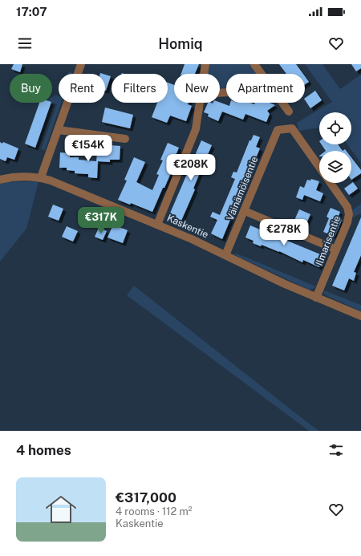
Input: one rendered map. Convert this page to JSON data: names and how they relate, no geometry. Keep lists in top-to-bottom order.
{
  "streets": {
    "street": ["Väinämöisentie", "Kaskentie", "Ilmarisentie"]
  },
  "crossings": [
    ["Väinämöisentie", "Kaskentie"],
    ["Kaskentie", "Ilmarisentie"]
  ],
  "page": {
    "status": "17:07",
    "header": "Homiq",
    "chip": [
      "Buy",
      "Rent",
      "Filters",
      "New",
      "Apartment"
    ],
    "price": [
      "€154K",
      "€208K",
      "€317K",
      "€278K"
    ],
    "heading": "4 homes",
    "list": [
      {
        "name": "€317,000",
        "note": "4 rooms · 112 m² · Kaskentie"
      }
    ]
  }
}
